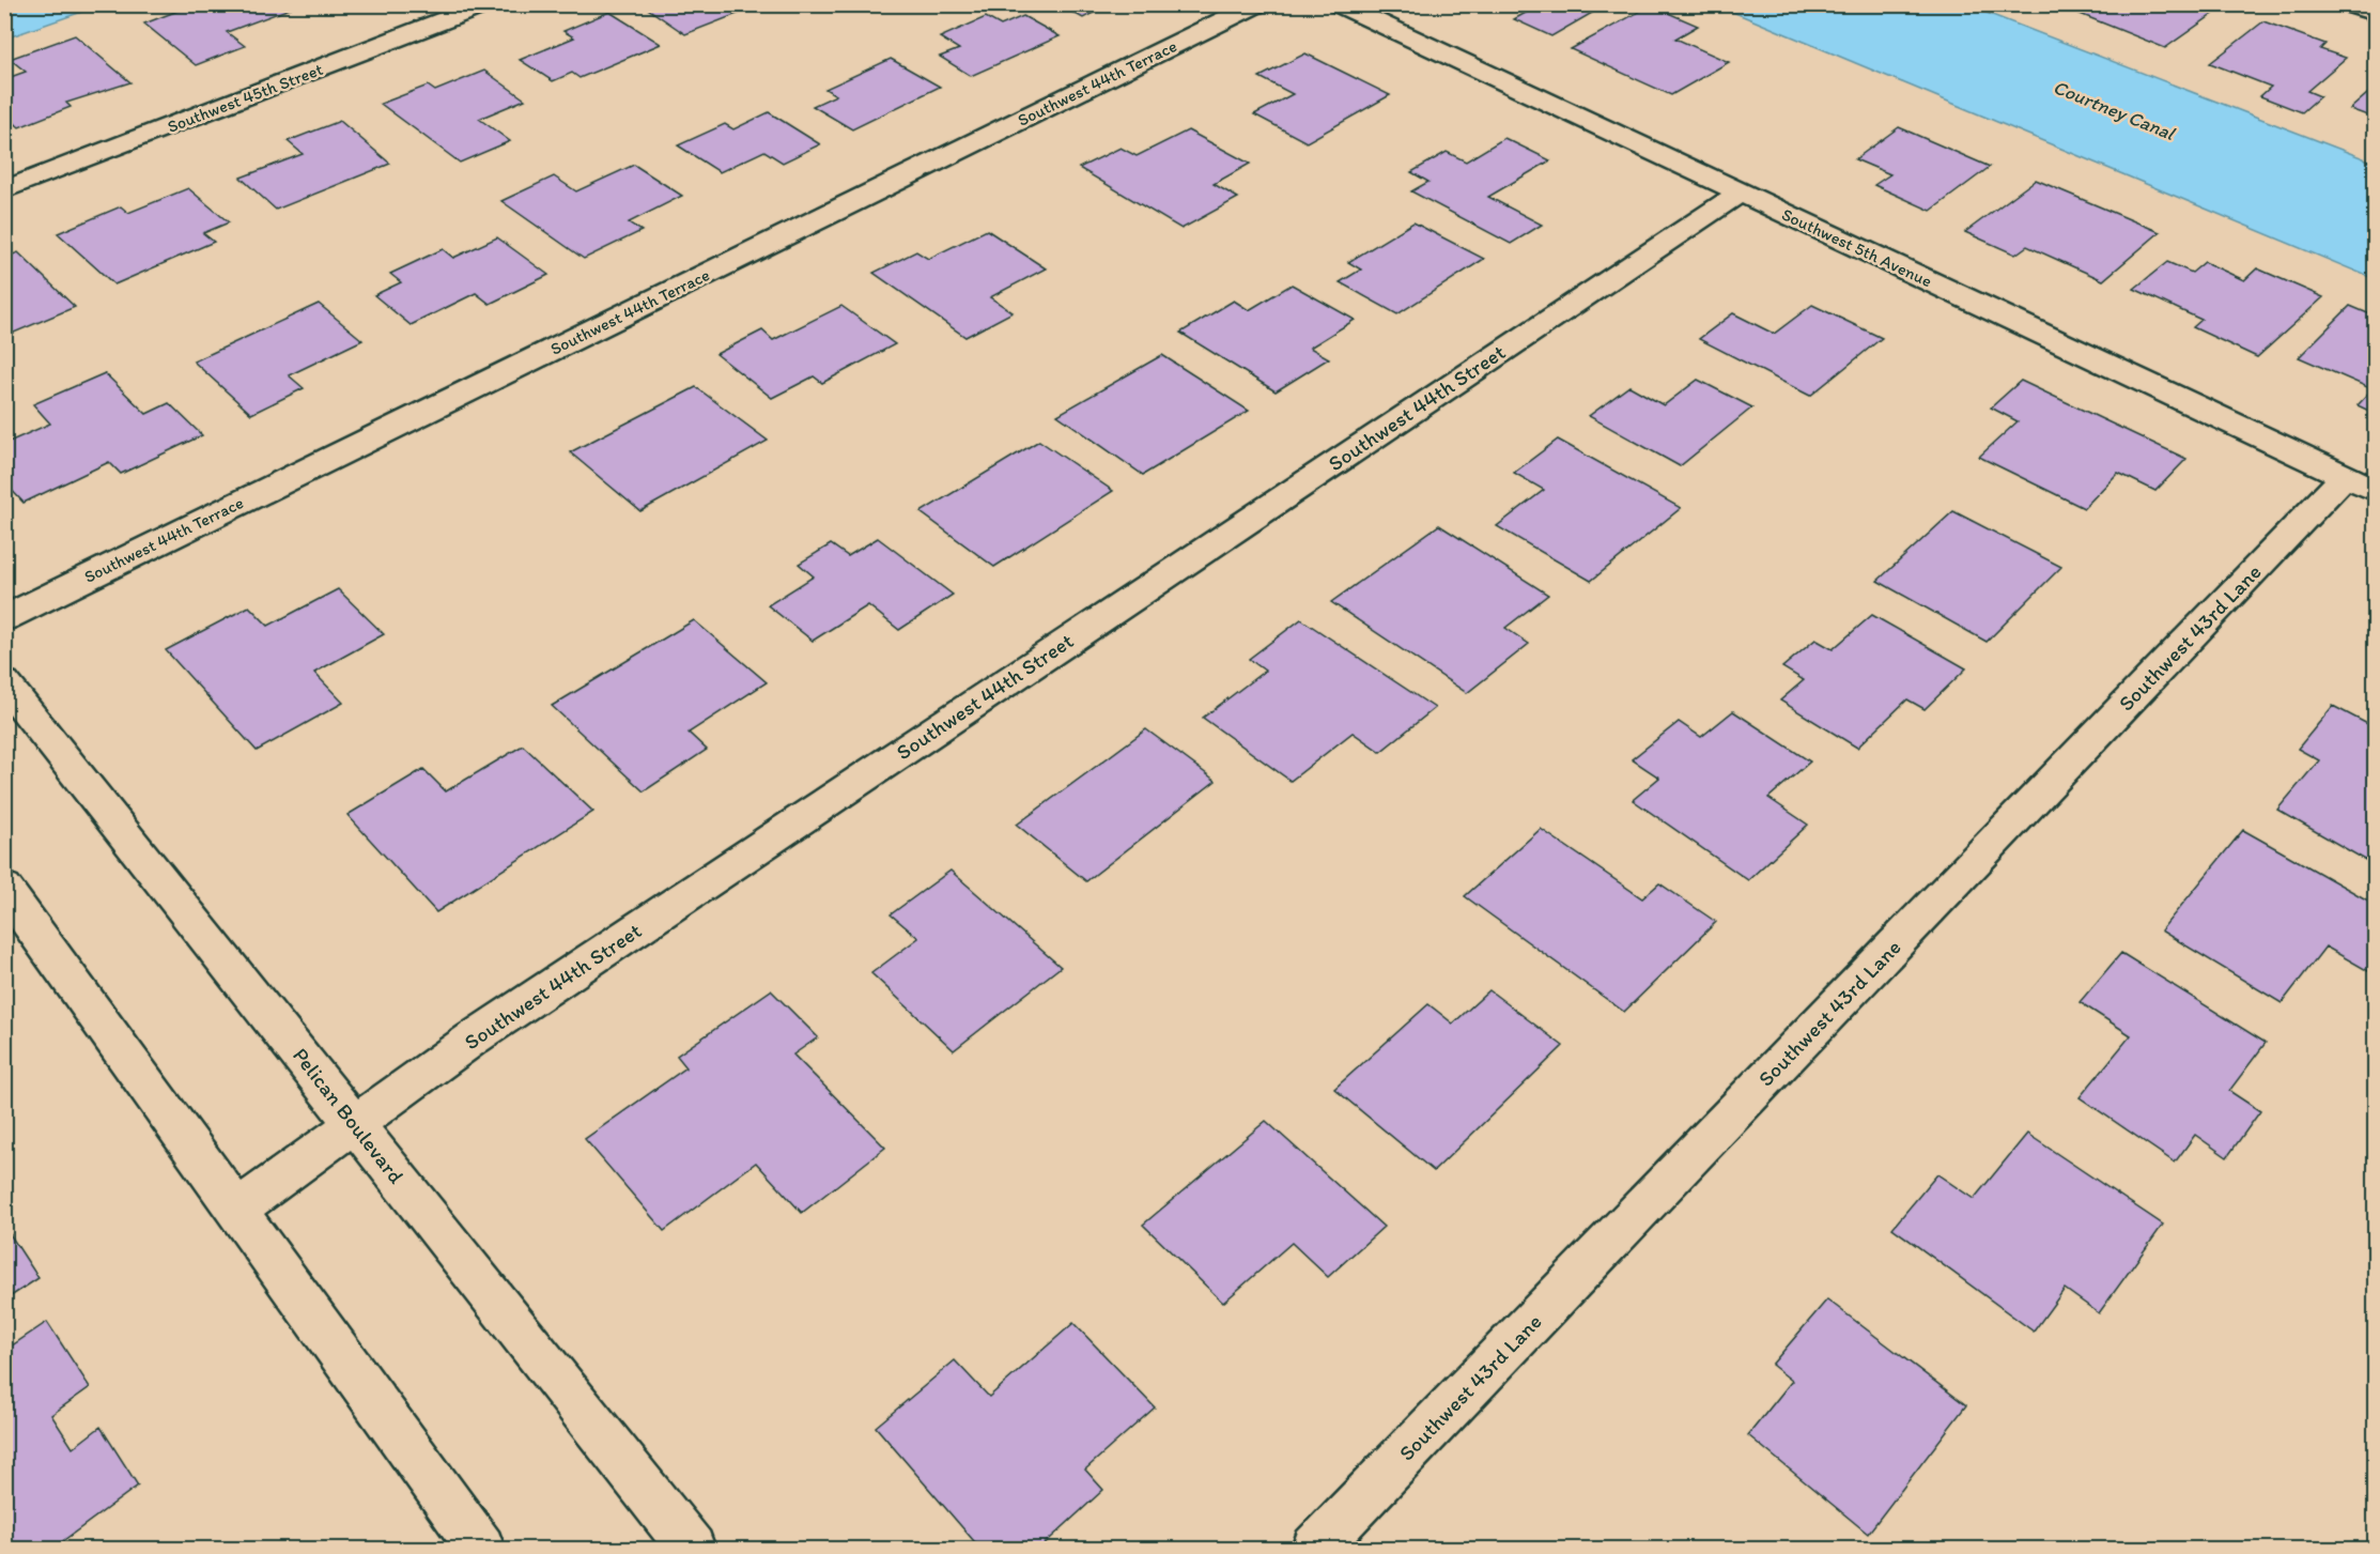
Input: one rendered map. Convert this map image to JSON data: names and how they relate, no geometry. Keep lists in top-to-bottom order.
{
  "streets": {
    "street": [
      "Southwest 44th Terrace",
      "Southwest 45th Street",
      "Southwest 5th Avenue",
      "Southwest 44th Street",
      "Southwest 43rd Lane",
      "Pelican Boulevard"
    ]
  },
  "crossings": [
    ["Southwest 5th Avenue", "Southwest 44th Street"],
    ["Southwest 5th Avenue", "Southwest 43rd Lane"],
    ["Southwest 44th Street", "Pelican Boulevard"]
  ],
  "water": ["Courtney Canal"]
}
